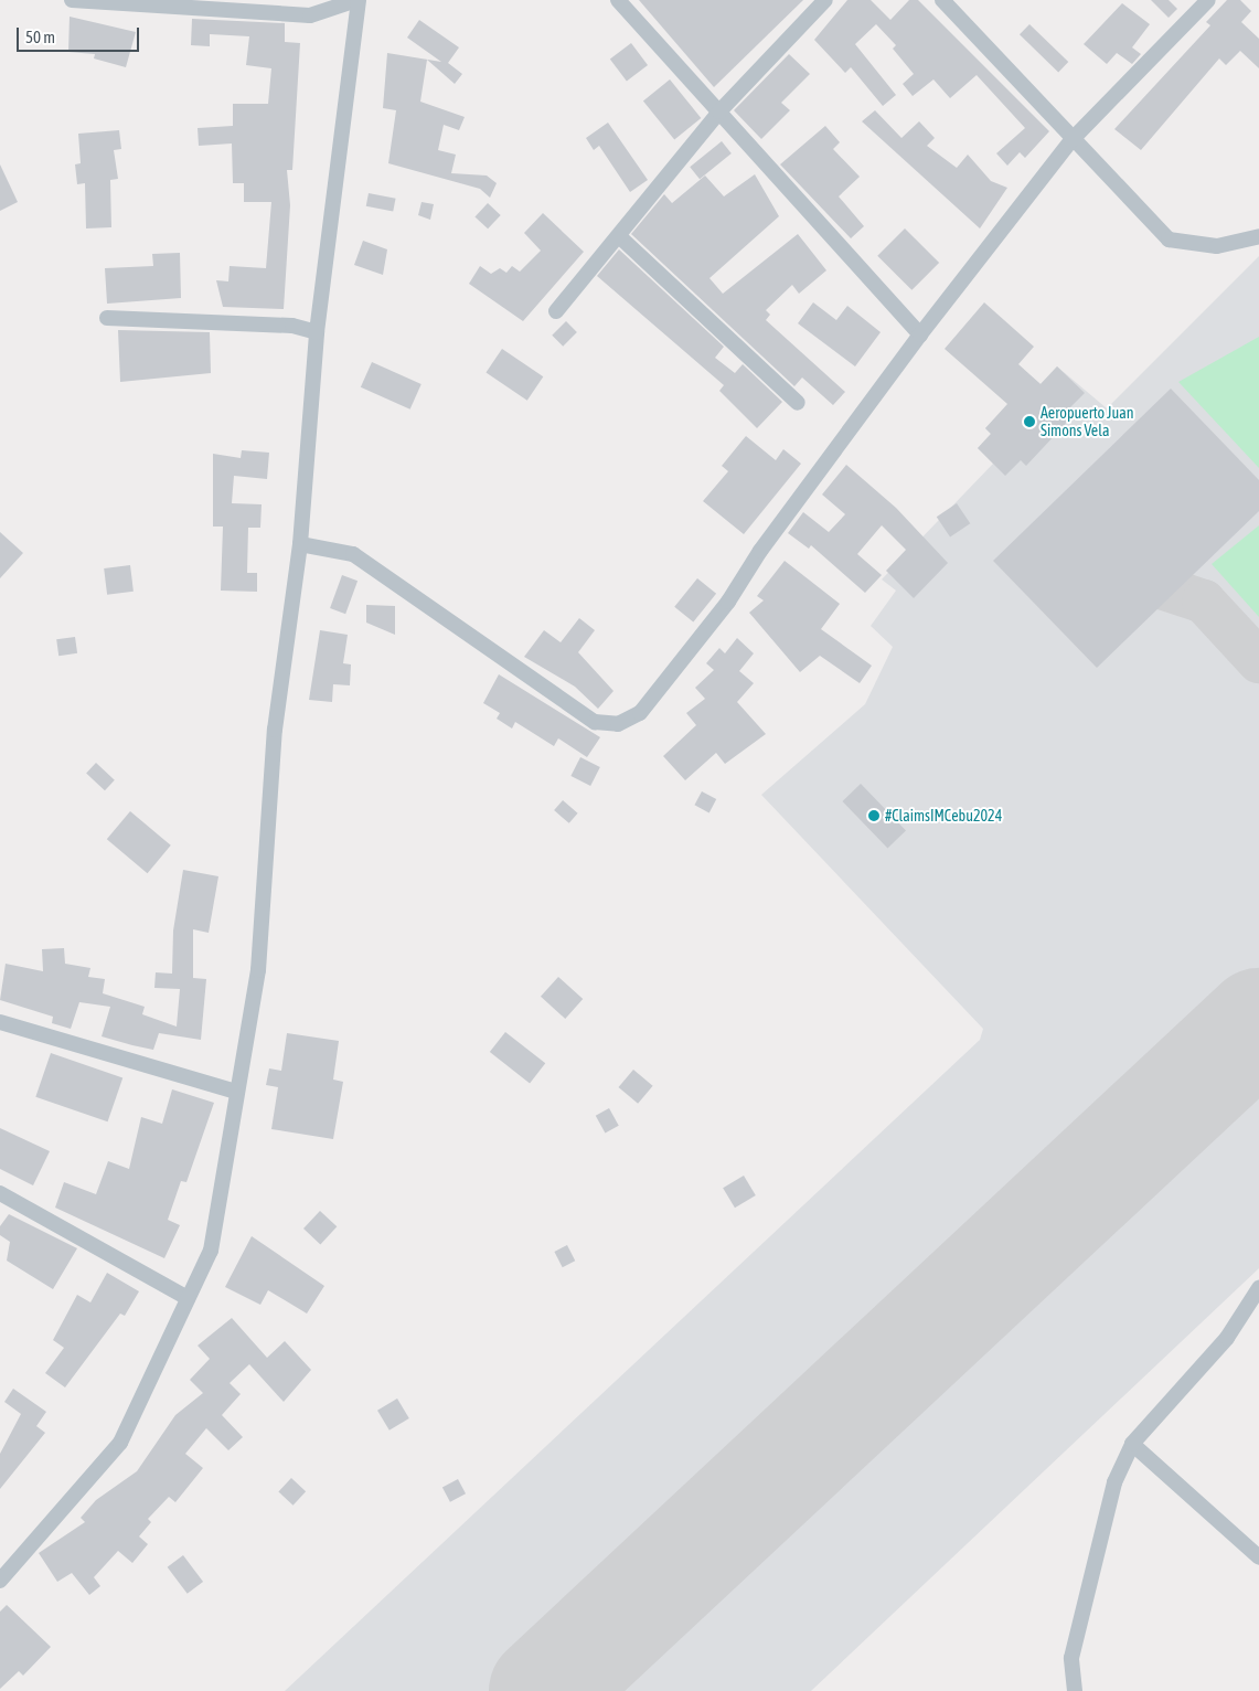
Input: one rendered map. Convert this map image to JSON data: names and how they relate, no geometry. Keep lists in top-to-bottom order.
{
  "places": ["Aeropuerto Juan Simons Vela", "#ClaimsIMCebu2024"],
  "scale_bar": "50 m"
}
